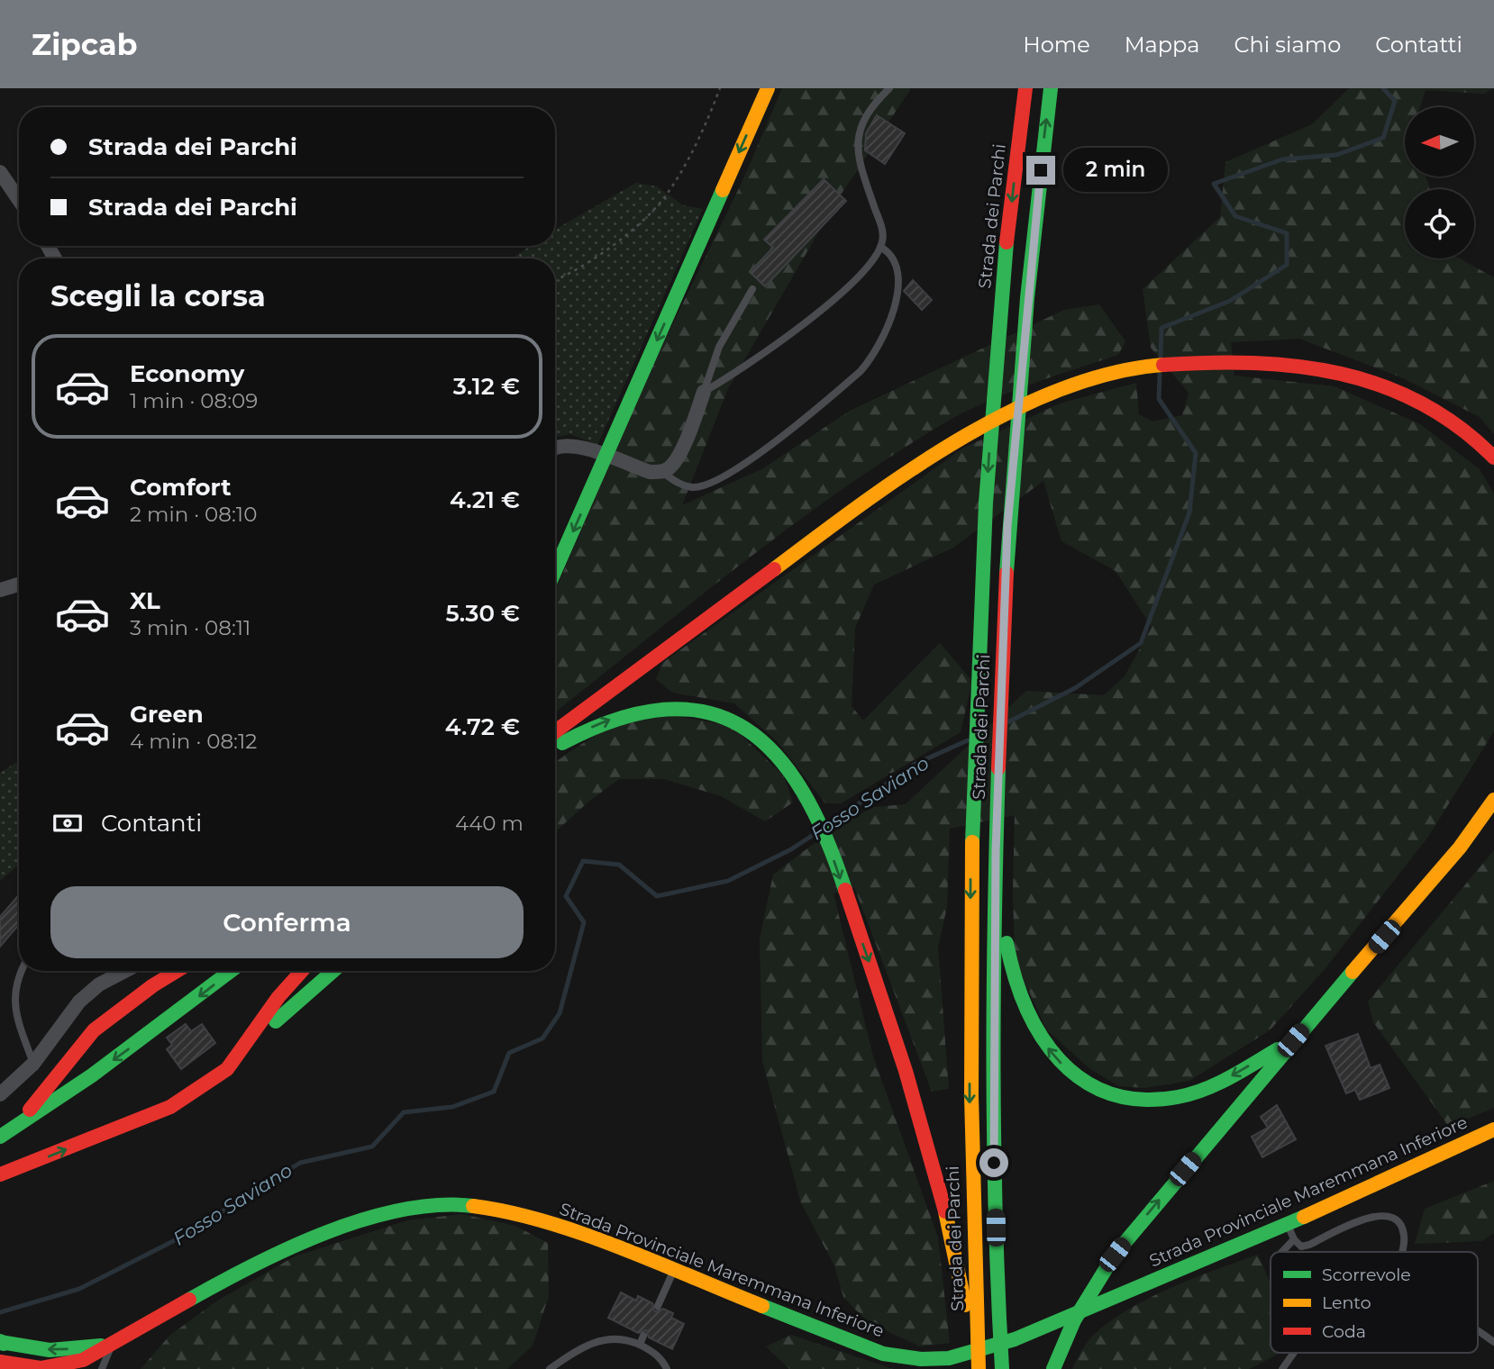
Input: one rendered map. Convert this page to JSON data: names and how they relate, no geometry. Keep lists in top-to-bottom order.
{
  "streets": {
    "main road": ["Strada dei Parchi", "Strada Provinciale Maremmana Inferiore"]
  },
  "water": ["Fosso Saviano"],
  "legend": ["Scorrevole", "Lento", "Coda"],
  "north": "left",
  "page": {
    "header": "Zipcab",
    "nav": [
      "Home",
      "Mappa",
      "Chi siamo",
      "Contatti"
    ],
    "banner": ["Strada dei Parchi", "Strada dei Parchi"],
    "bubble": "2 min",
    "heading": "Scegli la corsa",
    "list": [
      {
        "name": "Economy",
        "note": "1 min · 08:09",
        "value": "3.12 €"
      },
      {
        "name": "Comfort",
        "note": "2 min · 08:10",
        "value": "4.21 €"
      },
      {
        "name": "XL",
        "note": "3 min · 08:11",
        "value": "5.30 €"
      },
      {
        "name": "Green",
        "note": "4 min · 08:12",
        "value": "4.72 €"
      }
    ],
    "pay": ["Contanti", "440 m"],
    "buttons": "Conferma"
  }
}
